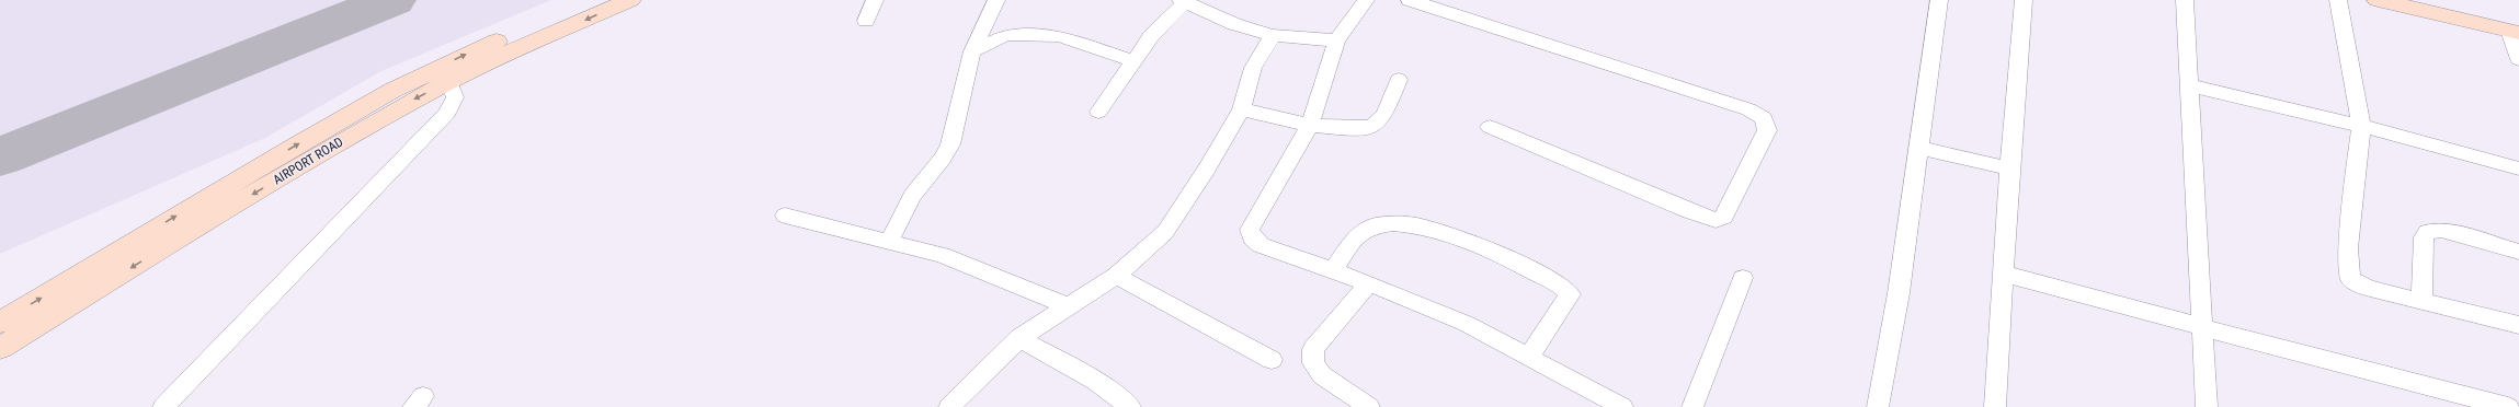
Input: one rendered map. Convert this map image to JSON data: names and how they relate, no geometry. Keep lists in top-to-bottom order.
{
  "streets": {
    "street": ["AIRPORT ROAD"]
  }
}
